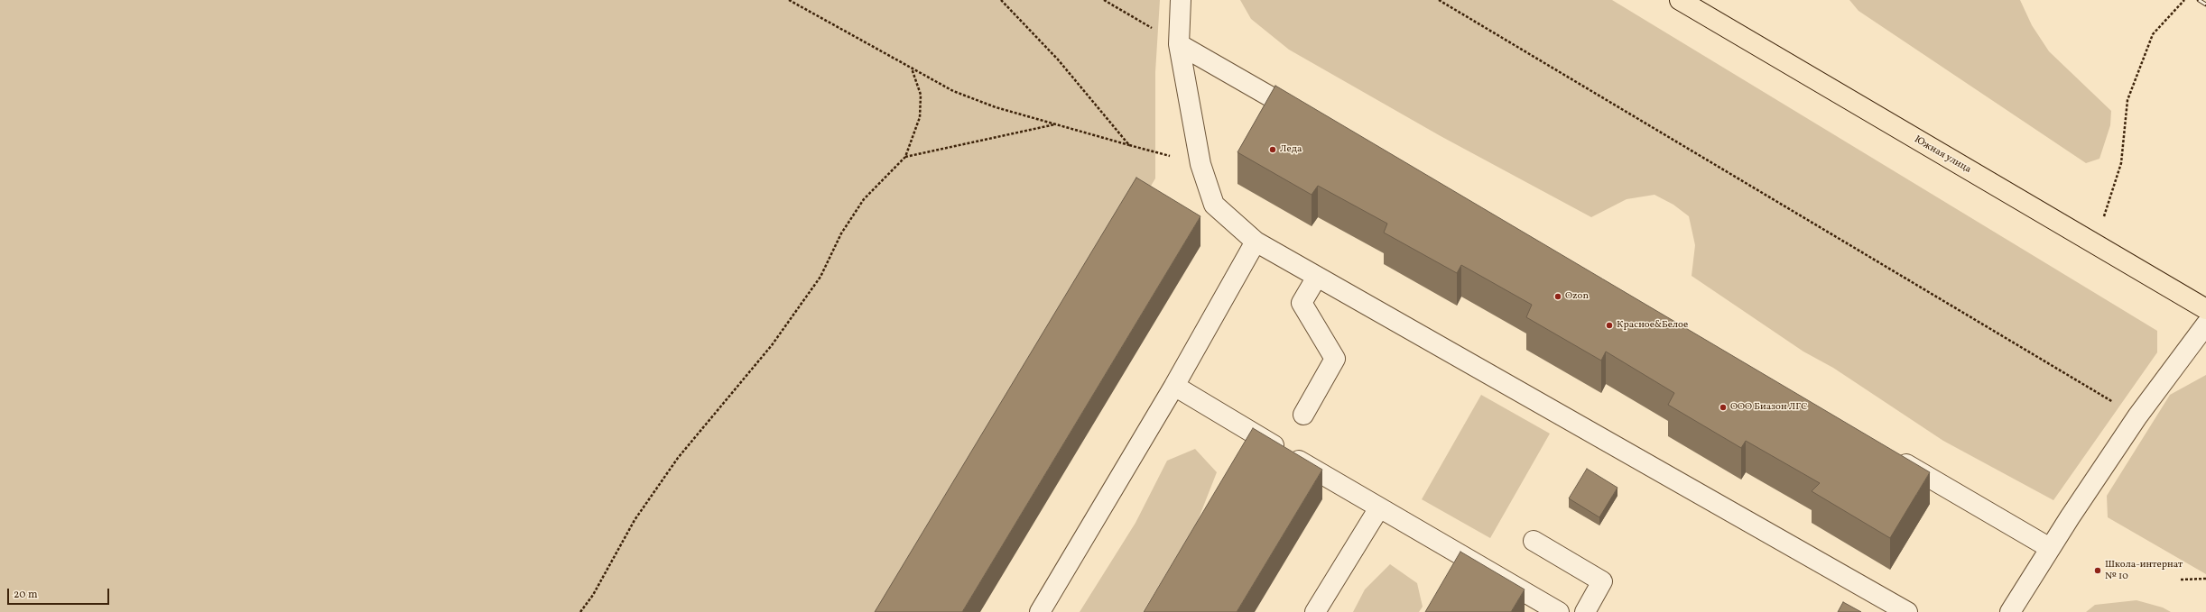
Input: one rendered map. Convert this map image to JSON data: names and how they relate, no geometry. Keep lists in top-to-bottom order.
{
  "streets": {
    "main road": ["Южная улица"]
  },
  "places": [
    "Леда",
    "Ozon",
    "Красное&Белое",
    "ООО Биазон ЛГС",
    "Школа-интернат № 10"
  ],
  "scale_bar": "20 m"
}
